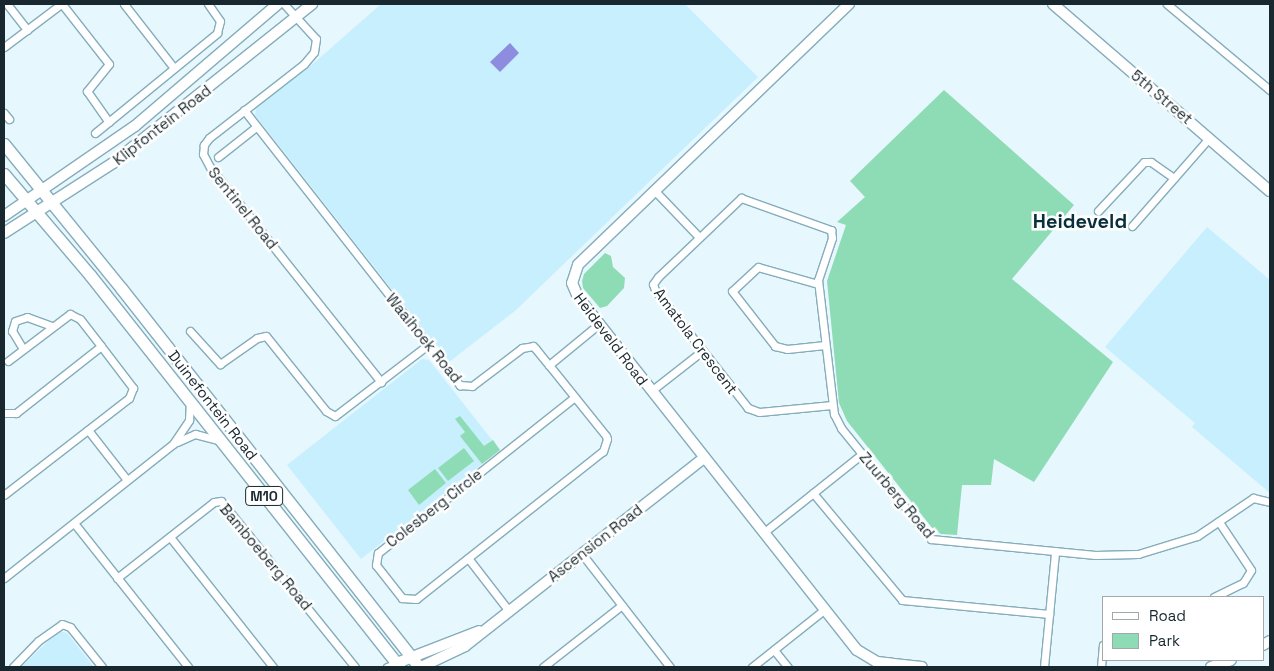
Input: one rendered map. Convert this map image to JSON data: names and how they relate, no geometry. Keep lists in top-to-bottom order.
{
  "streets": {
    "main road": ["Duinefontein Road", "M10"],
    "street": [
      "5th Street",
      "Klipfontein Road",
      "Sentinel Road",
      "Waaihoek Road",
      "Heideveld Road",
      "Amatola Crescent",
      "Zuurberg Road",
      "Colesberg Circle",
      "Ascension Road",
      "Bamboeberg Road"
    ]
  },
  "crossings": [
    ["Klipfontein Road", "Sentinel Road"],
    ["Klipfontein Road", "Duinefontein Road"],
    ["Sentinel Road", "Waaihoek Road"],
    ["Waaihoek Road", "Colesberg Circle"],
    ["Heideveld Road", "Ascension Road"],
    ["Amatola Crescent", "Zuurberg Road"],
    ["Duinefontein Road", "Ascension Road"]
  ],
  "districts": ["Heideveld"],
  "legend": ["Road", "Park"]
}
